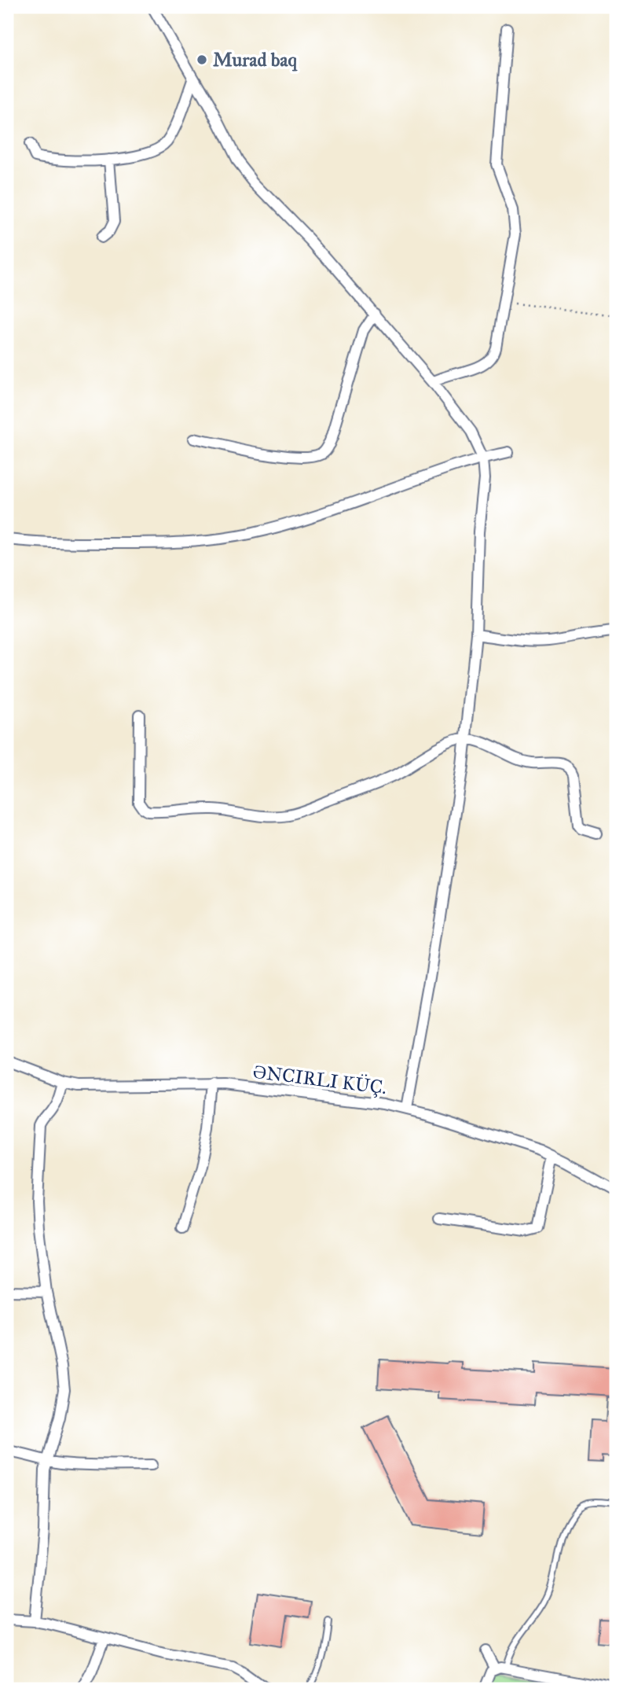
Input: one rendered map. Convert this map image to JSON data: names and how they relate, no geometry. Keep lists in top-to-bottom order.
{
  "streets": {
    "street": ["ƏNCIRLI KÜÇ."]
  },
  "places": ["Murad baq"]
}
